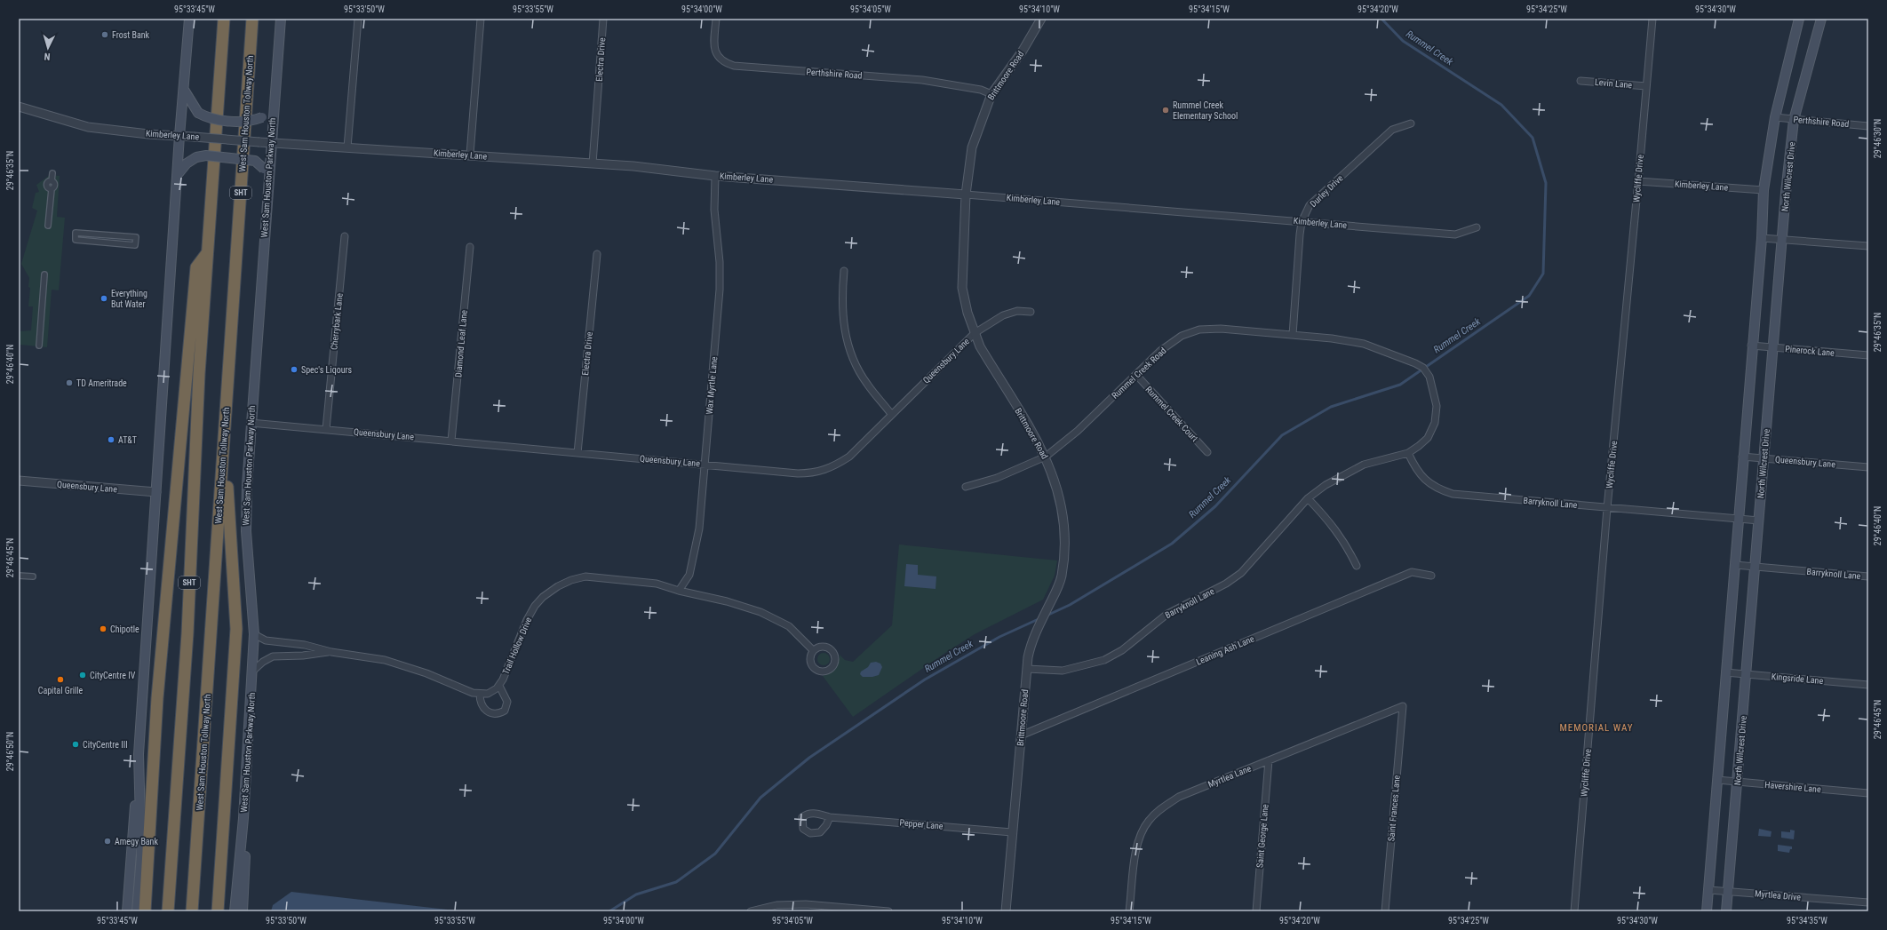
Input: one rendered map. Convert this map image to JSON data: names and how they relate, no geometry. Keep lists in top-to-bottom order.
{
  "streets": {
    "highway": ["West Sam Houston Tollway North", "SHT"],
    "main road": ["North Wilcrest Drive", "West Sam Houston Parkway North"],
    "street": [
      "Electra Drive",
      "Perthshire Road",
      "Brittmoore Road",
      "Levin Lane",
      "Kimberley Lane",
      "Wycliffe Drive",
      "Durley Drive",
      "Cherrybark Lane",
      "Diamond Leaf Lane",
      "Pinerock Lane",
      "Queensbury Lane",
      "Rummel Creek Road",
      "Wax Myrtle Lane",
      "Rummel Creek Court",
      "Barryknoll Lane",
      "Trail Hollow Drive",
      "Leaning Ash Lane",
      "Kingsride Lane",
      "Myrtlea Lane",
      "Havershire Lane",
      "Saint Frances Lane",
      "Pepper Lane",
      "Saint George Lane",
      "Myrtlea Drive"
    ]
  },
  "crossings": [
    ["Electra Drive", "Kimberley Lane"],
    ["Electra Drive", "Queensbury Lane"],
    ["Perthshire Road", "Brittmoore Road"],
    ["Perthshire Road", "North Wilcrest Drive"],
    ["Brittmoore Road", "Kimberley Lane"],
    ["Brittmoore Road", "Queensbury Lane"],
    ["Brittmoore Road", "Rummel Creek Road"],
    ["Brittmoore Road", "Barryknoll Lane"],
    ["Brittmoore Road", "Leaning Ash Lane"],
    ["Brittmoore Road", "Pepper Lane"],
    ["Levin Lane", "Wycliffe Drive"],
    ["Kimberley Lane", "West Sam Houston Parkway North"],
    ["Kimberley Lane", "Wycliffe Drive"],
    ["Kimberley Lane", "Durley Drive"],
    ["Kimberley Lane", "Wax Myrtle Lane"],
    ["North Wilcrest Drive", "Pinerock Lane"],
    ["North Wilcrest Drive", "Queensbury Lane"],
    ["North Wilcrest Drive", "Barryknoll Lane"],
    ["North Wilcrest Drive", "Kingsride Lane"],
    ["North Wilcrest Drive", "Havershire Lane"],
    ["North Wilcrest Drive", "Myrtlea Drive"],
    ["West Sam Houston Parkway North", "Queensbury Lane"],
    ["Wycliffe Drive", "Barryknoll Lane"],
    ["Durley Drive", "Rummel Creek Road"],
    ["Cherrybark Lane", "Queensbury Lane"],
    ["Diamond Leaf Lane", "Queensbury Lane"],
    ["Queensbury Lane", "Wax Myrtle Lane"],
    ["Rummel Creek Road", "Rummel Creek Court"],
    ["Rummel Creek Road", "Barryknoll Lane"],
    ["Wax Myrtle Lane", "Trail Hollow Drive"],
    ["Myrtlea Lane", "Saint Frances Lane"],
    ["Myrtlea Lane", "Saint George Lane"]
  ],
  "districts": ["MEMORIAL WAY"],
  "water": ["Rummel Creek"],
  "places": [
    "Frost Bank",
    "Rummel Creek Elementary School",
    "Everything But Water",
    "Spec's Liqours",
    "TD Ameritrade",
    "AT&T",
    "Chipotle",
    "CityCentre IV",
    "Capital Grille",
    "CityCentre III",
    "Amegy Bank"
  ],
  "north": "bottom",
  "coordinates": [
    "95°33'45\"W",
    "95°33'50\"W",
    "95°33'55\"W",
    "95°34'00\"W",
    "95°34'05\"W",
    "95°34'10\"W",
    "95°34'15\"W",
    "95°34'20\"W",
    "95°34'25\"W",
    "95°34'30\"W",
    "29°46'30\"N",
    "29°46'35\"N",
    "29°46'40\"N",
    "29°46'45\"N",
    "29°46'50\"N",
    "95°34'35\"W"
  ]
}
